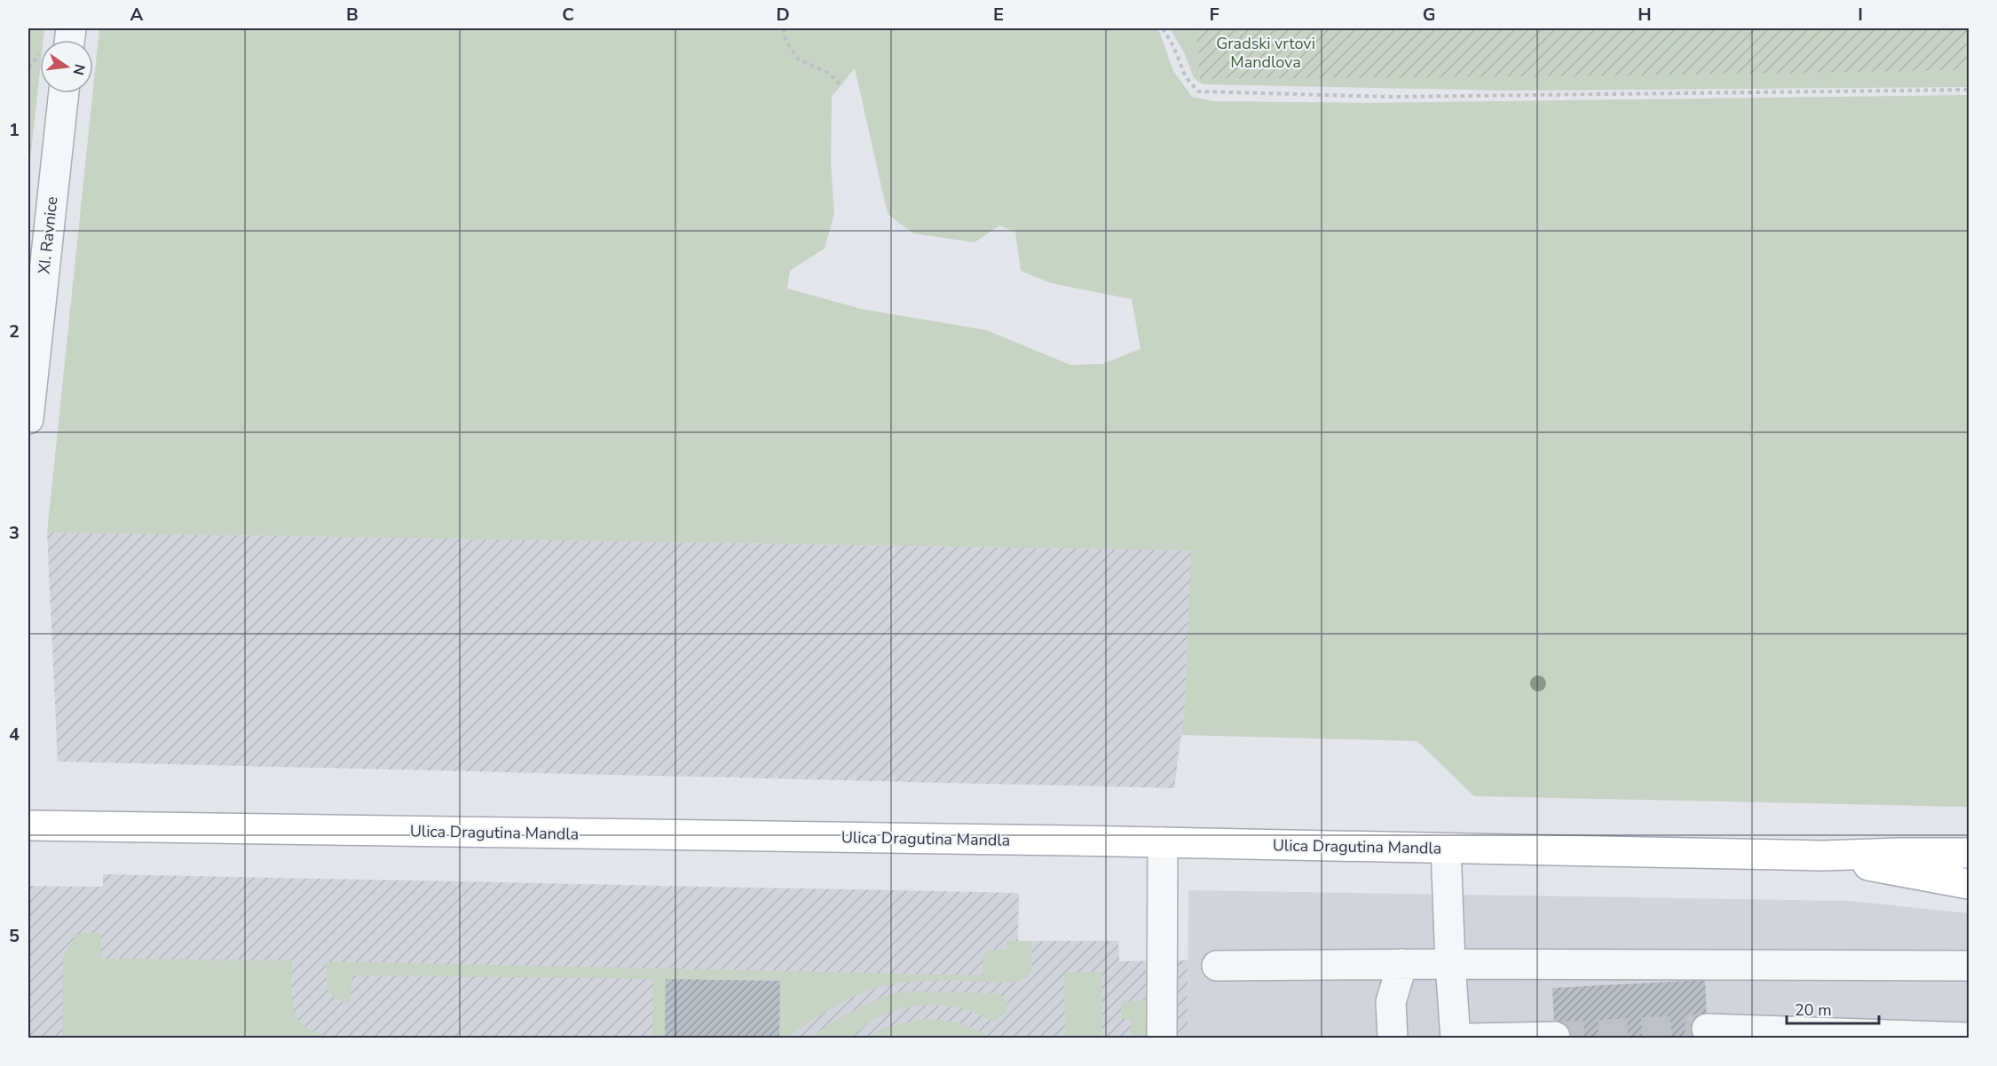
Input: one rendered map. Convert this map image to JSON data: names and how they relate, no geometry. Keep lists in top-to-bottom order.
{
  "streets": {
    "main road": ["Ulica Dragutina Mandla"],
    "street": ["XI. Ravnice"]
  },
  "parks": ["Gradski vrtovi Mandlova"],
  "scale_bar": "20 m",
  "north": "right",
  "grid": {
    "columns": [
      "A",
      "B",
      "C",
      "D",
      "E",
      "F",
      "G",
      "H",
      "I"
    ],
    "rows": [
      "1",
      "2",
      "3",
      "4",
      "5"
    ]
  }
}
